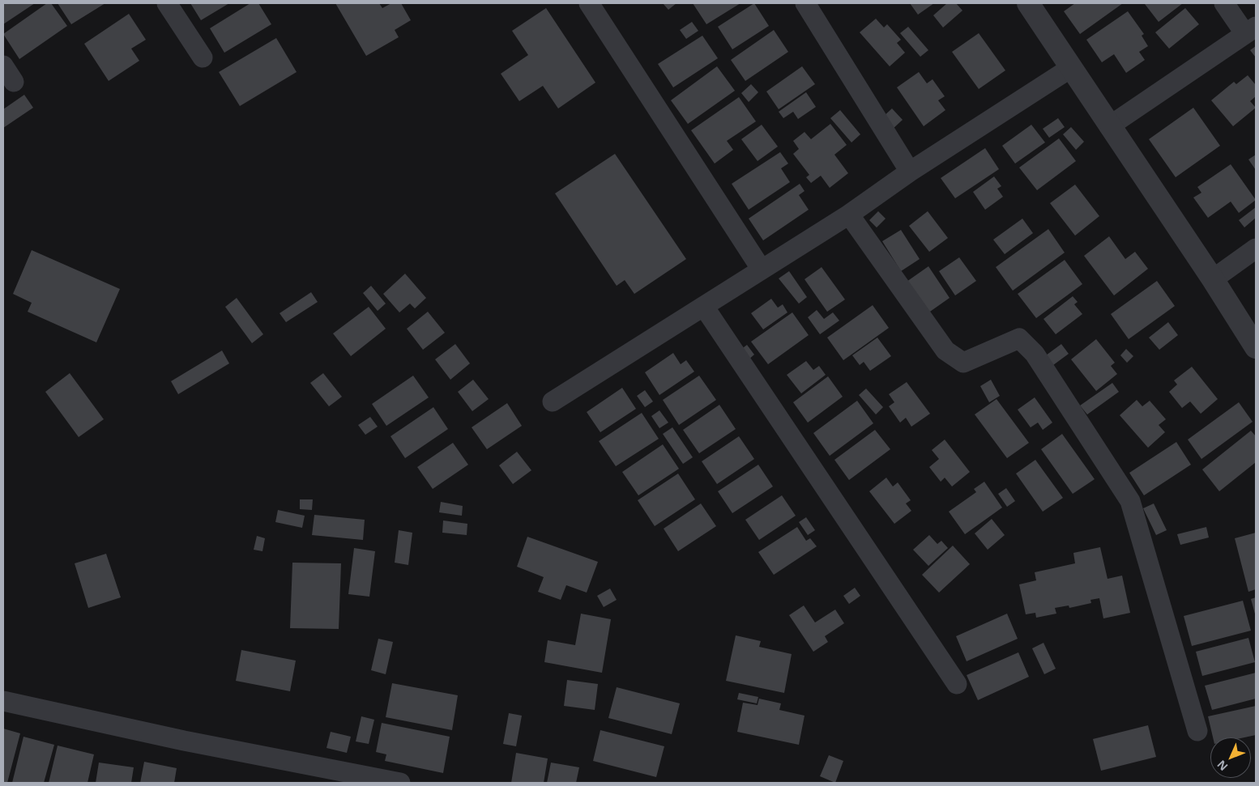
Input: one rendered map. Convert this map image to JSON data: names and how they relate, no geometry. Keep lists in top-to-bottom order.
{
  "north": "bottom left"
}
